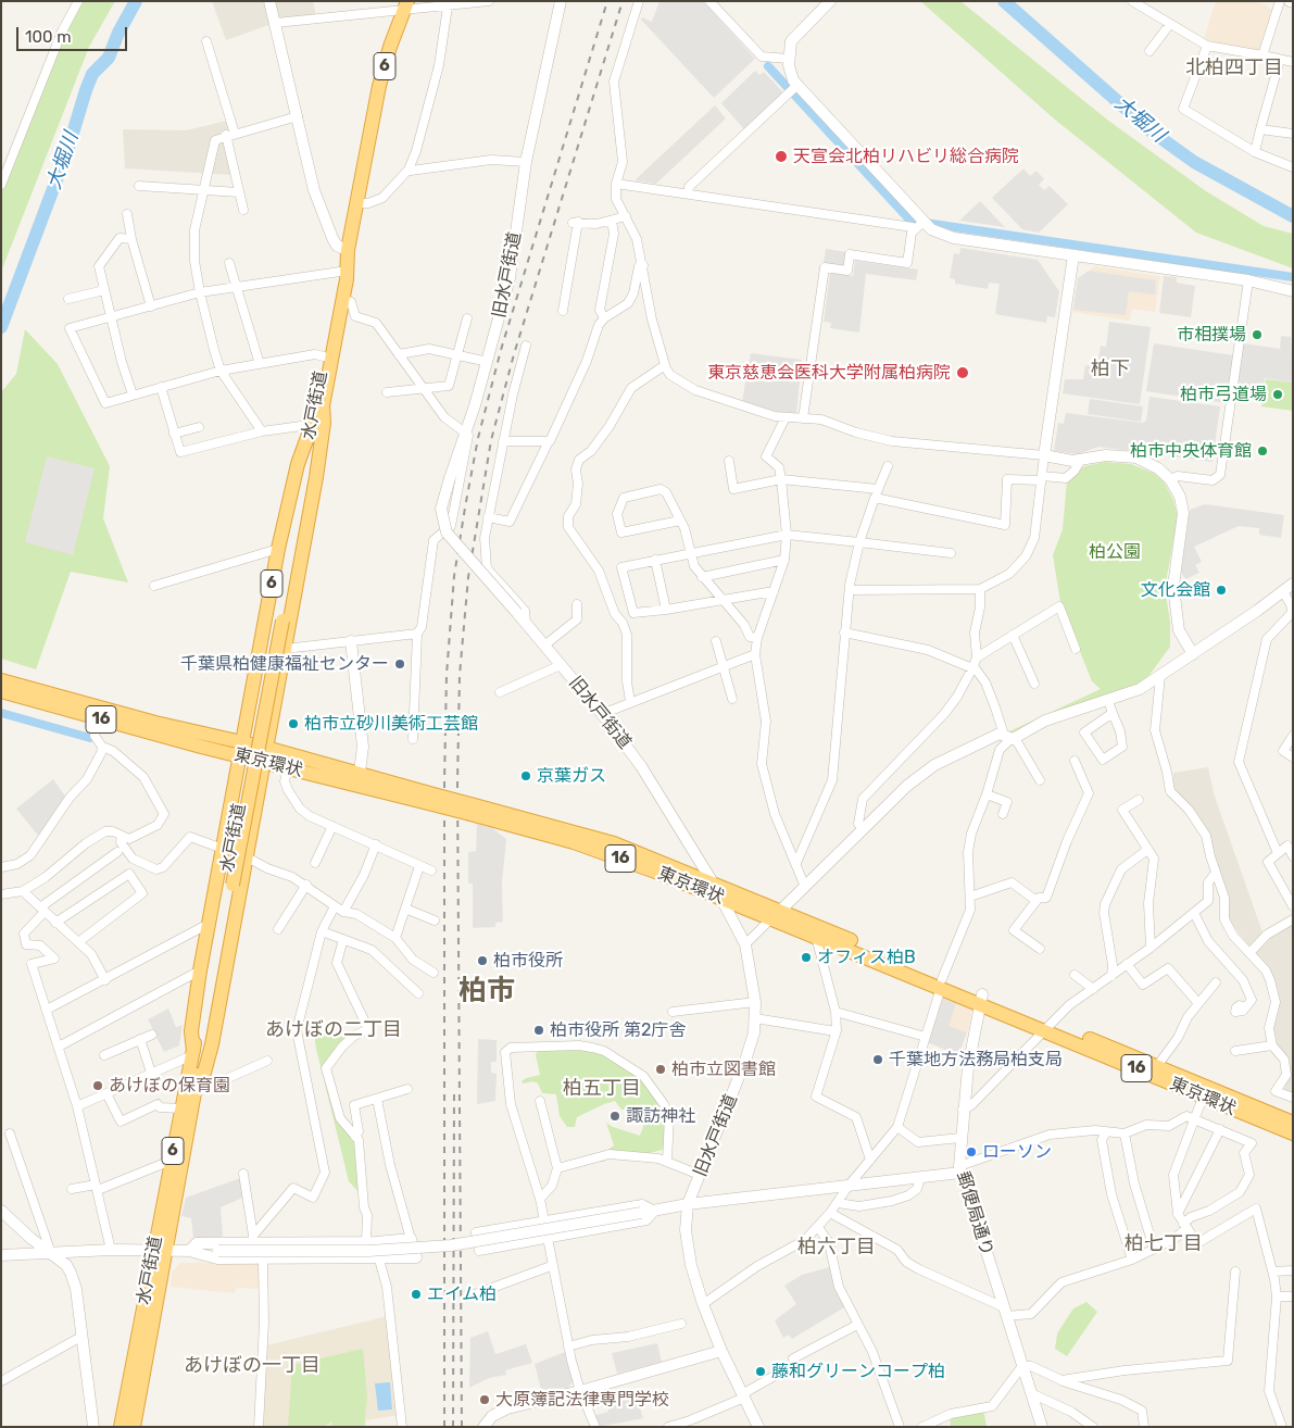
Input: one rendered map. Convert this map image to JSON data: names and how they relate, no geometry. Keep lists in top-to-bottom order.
{
  "streets": {
    "highway": [
      "6",
      "水戸街道",
      "16",
      "東京環状"
    ],
    "street": ["旧水戸街道", "郵便局通り"]
  },
  "crossings": [
    ["6", "水戸街道"],
    ["6", "東京環状"],
    ["旧水戸街道", "東京環状"],
    ["東京環状", "郵便局通り"]
  ],
  "districts": [
    "北柏四丁目",
    "柏下",
    "柏市",
    "あけぼの二丁目",
    "柏五丁目",
    "柏七丁目",
    "柏六丁目",
    "あけぼの一丁目"
  ],
  "water": ["大堀川"],
  "parks": ["柏公園"],
  "places": [
    "天宣会北柏リハビリ総合病院",
    "市相撲場",
    "東京慈恵会医科大学附属柏病院",
    "柏市弓道場",
    "柏市中央体育館",
    "文化会館",
    "千葉県柏健康福祉センター",
    "柏市立砂川美術工芸館",
    "京葉ガス",
    "オフィス柏B",
    "柏市役所",
    "柏市役所 第2庁舎",
    "千葉地方法務局柏支局",
    "柏市立図書館",
    "あけぼの保育園",
    "諏訪神社",
    "ローソン",
    "エイム柏",
    "藤和グリーンコープ柏",
    "大原簿記法律専門学校"
  ],
  "scale_bar": "100 m"
}
